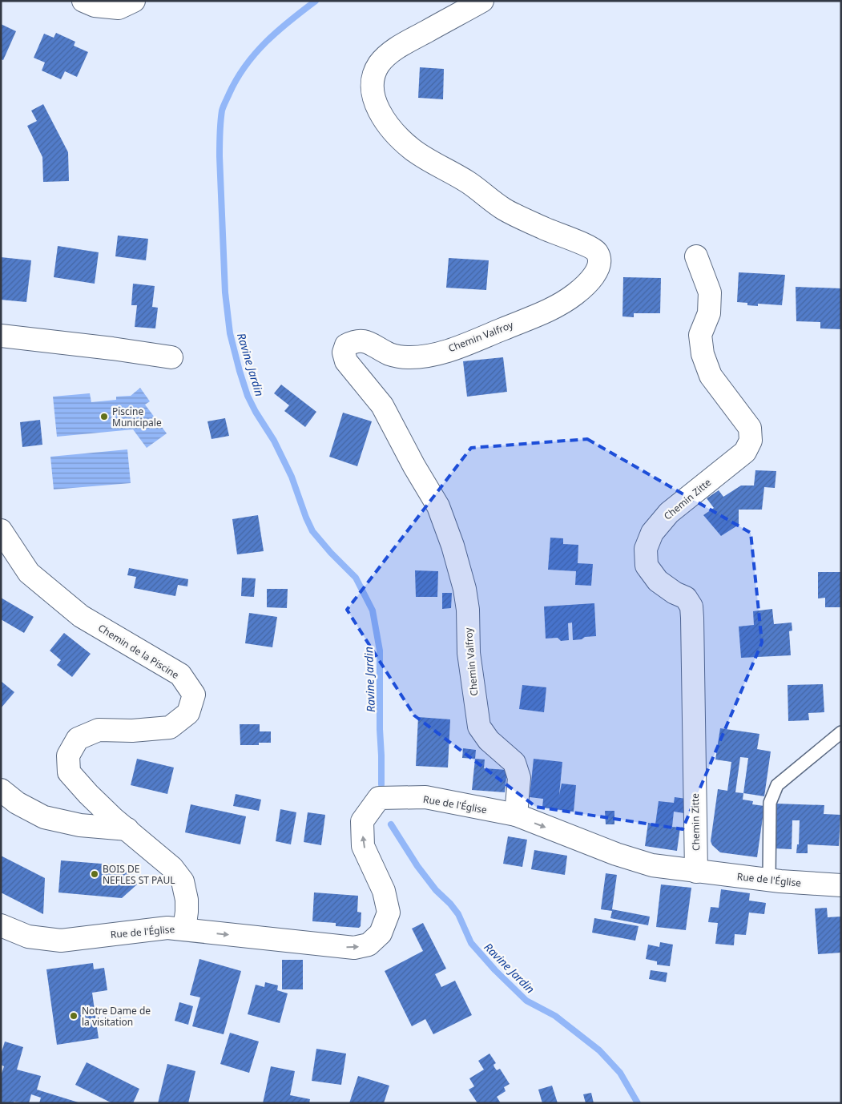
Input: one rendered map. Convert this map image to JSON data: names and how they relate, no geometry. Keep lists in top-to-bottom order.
{
  "streets": {
    "street": [
      "Chemin Valfroy",
      "Chemin Zitte",
      "Chemin de la Piscine",
      "Rue de l'Église"
    ]
  },
  "crossings": [
    ["Chemin Valfroy", "Rue de l'Église"],
    ["Chemin Zitte", "Rue de l'Église"],
    ["Chemin de la Piscine", "Rue de l'Église"]
  ],
  "water": ["Ravine Jardin"],
  "places": ["Piscine Municipale", "BOIS DE NEFLES ST PAUL", "Notre Dame de la visitation"]
}
